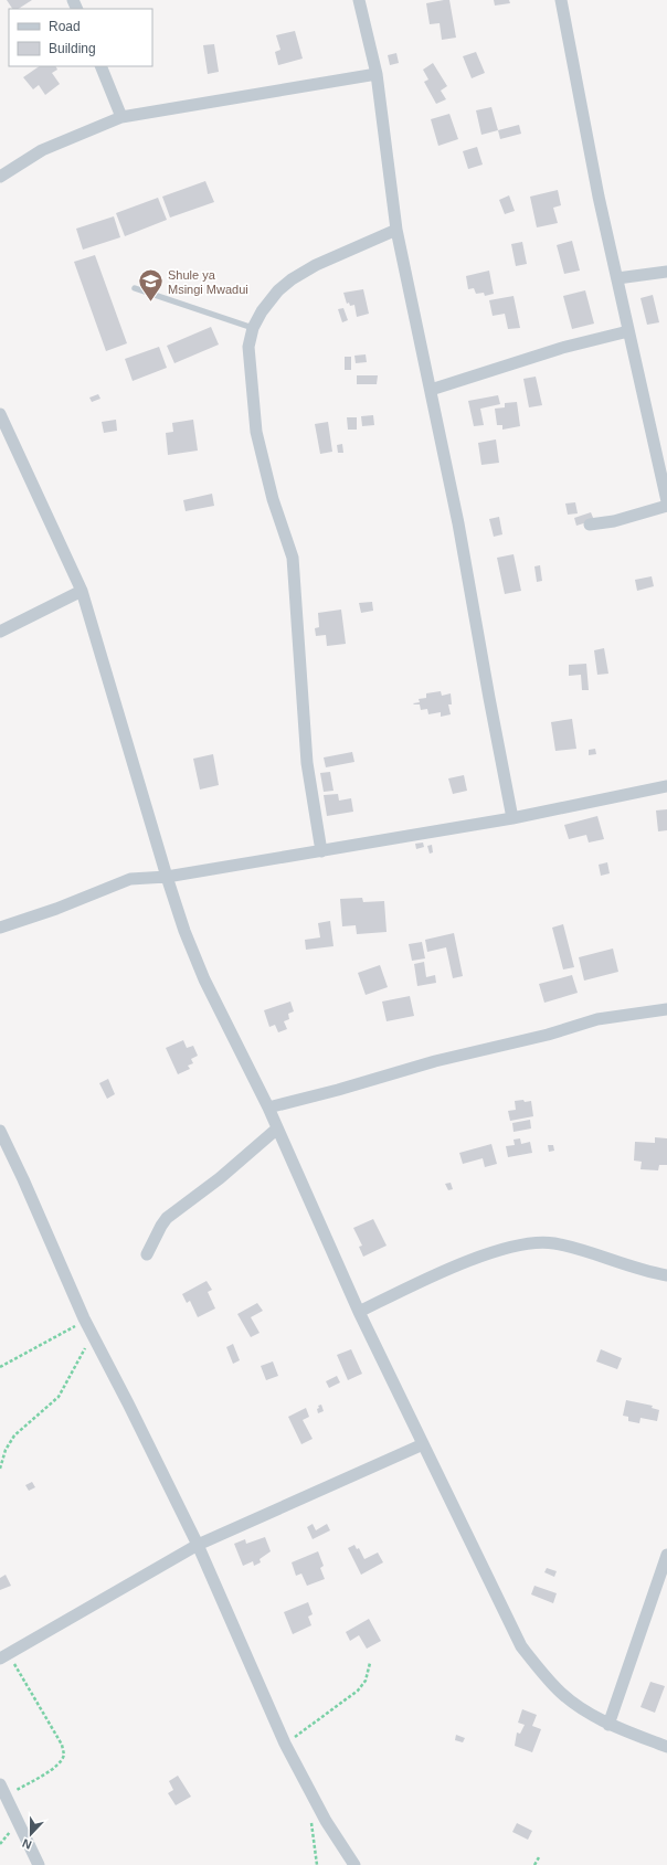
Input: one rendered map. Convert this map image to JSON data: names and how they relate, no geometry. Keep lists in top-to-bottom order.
{
  "places": {
    "school or university": ["Shule ya Msingi Mwadui"]
  },
  "legend": ["Road", "Building"],
  "north": "bottom"
}
